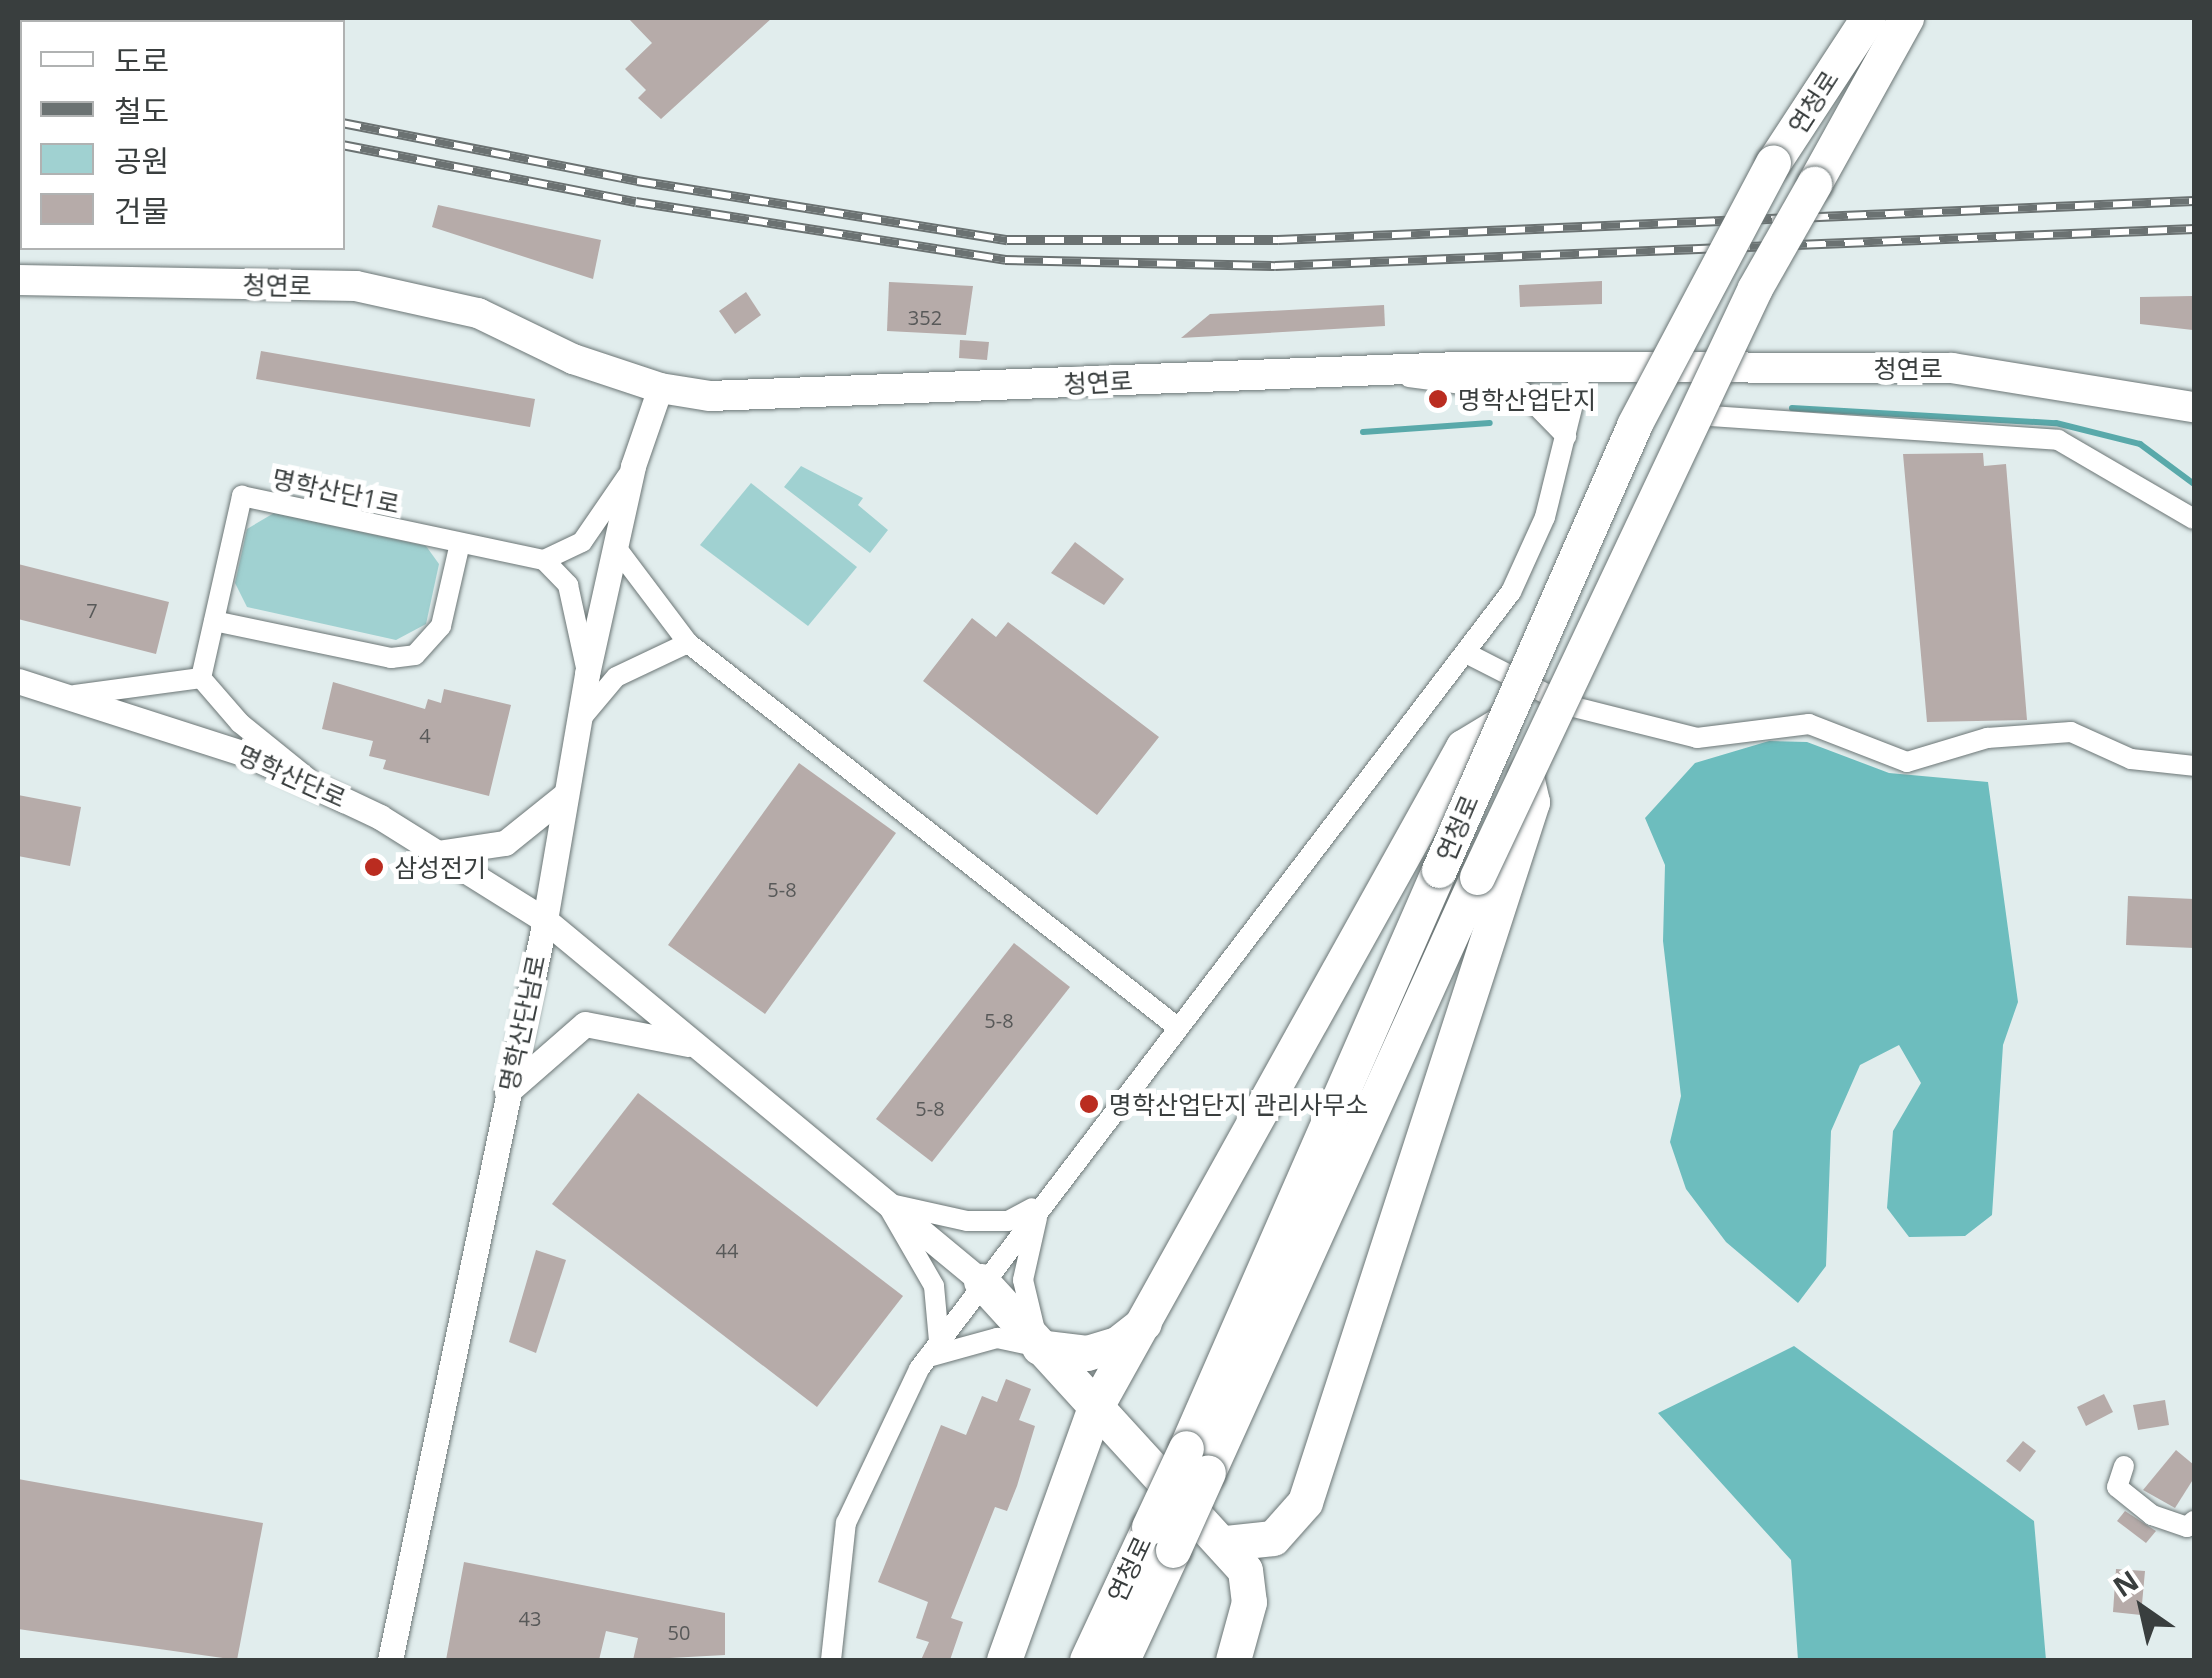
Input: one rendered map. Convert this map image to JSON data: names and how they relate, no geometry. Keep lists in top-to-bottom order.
{
  "streets": {
    "highway": ["연청로"],
    "main road": ["청연로"],
    "street": ["명학산단1로", "명학산단로", "명학산단남로"]
  },
  "crossings": [
    ["청연로", "명학산단남로"],
    ["명학산단로", "명학산단남로"]
  ],
  "places": ["명학산업단지", "삼성전기", "명학산업단지 관리사무소"],
  "house_numbers": [
    "352",
    "7",
    "4",
    "5-8",
    "5-8",
    "5-8",
    "44",
    "43",
    "50"
  ],
  "legend": [
    "도로",
    "철도",
    "공원",
    "건물"
  ],
  "north": "top left"
}
